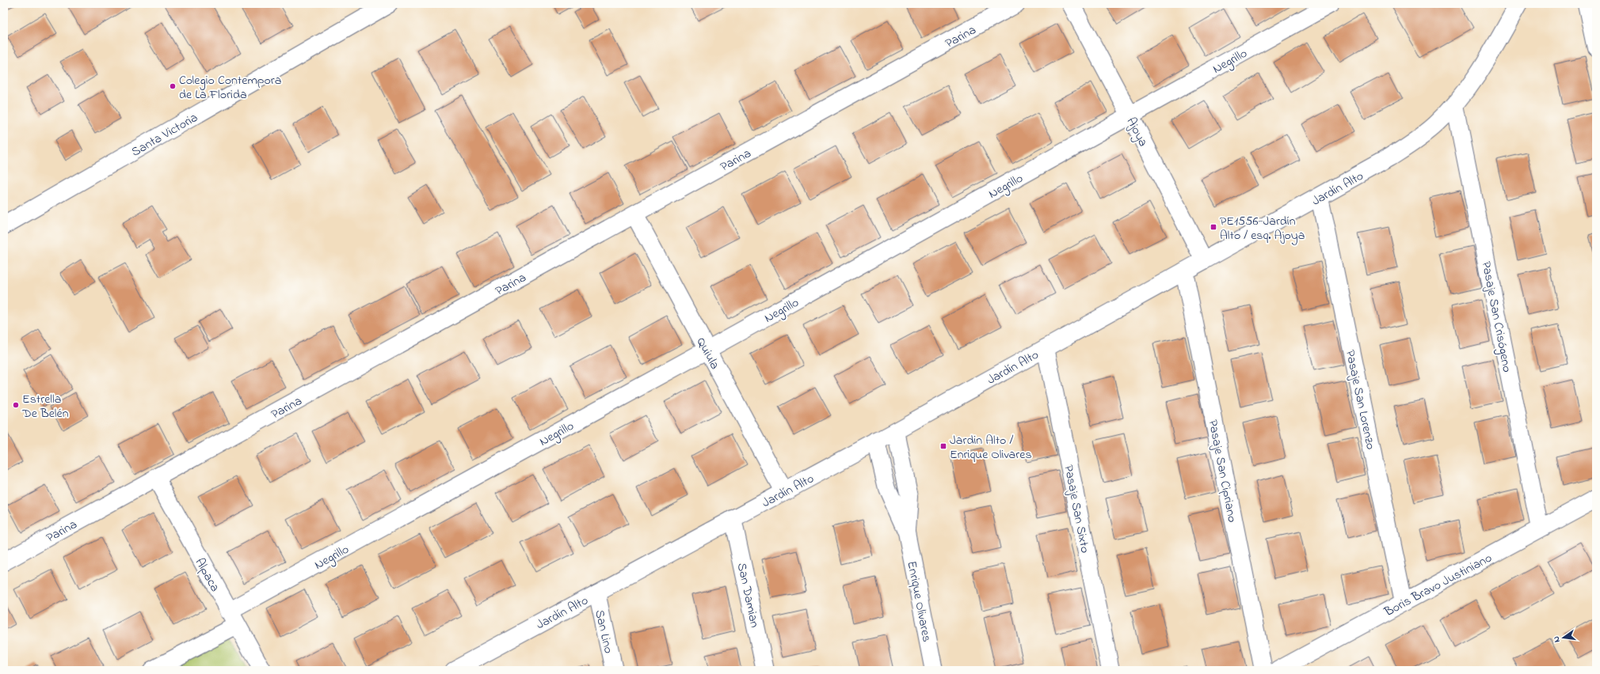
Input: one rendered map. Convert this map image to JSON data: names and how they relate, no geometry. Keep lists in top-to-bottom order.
{
  "streets": {
    "street": [
      "Parina",
      "Negrillo",
      "Ajoya",
      "Santa Victoria",
      "Jardín Alto",
      "Pasaje San Crisógeno",
      "Quiula",
      "Pasaje San Lorenzo",
      "Pasaje San Cipriano",
      "Pasaje San Sixto",
      "Alpaca",
      "Boris Bravo Justiniano",
      "San Damian",
      "Enrique Olivares",
      "San Lino"
    ]
  },
  "crossings": [
    ["Parina", "Quiula"],
    ["Parina", "Alpaca"],
    ["Negrillo", "Ajoya"],
    ["Negrillo", "Quiula"],
    ["Negrillo", "Alpaca"],
    ["Ajoya", "Jardín Alto"],
    ["Jardín Alto", "Pasaje San Crisógeno"],
    ["Jardín Alto", "Quiula"],
    ["Jardín Alto", "Pasaje San Lorenzo"],
    ["Jardín Alto", "Pasaje San Cipriano"],
    ["Jardín Alto", "Pasaje San Sixto"],
    ["Jardín Alto", "San Damian"],
    ["Jardín Alto", "Enrique Olivares"],
    ["Jardín Alto", "San Lino"],
    ["Pasaje San Crisógeno", "Boris Bravo Justiniano"],
    ["Pasaje San Lorenzo", "Boris Bravo Justiniano"]
  ],
  "places": {
    "other": ["Colegio Contempora de La Florida", "Estrella De Belén"],
    "transit": ["PE1556-Jardín Alto / esq. Ajoya", "Jardin Alto / Enrique Olivares"]
  },
  "north": "left"
}
